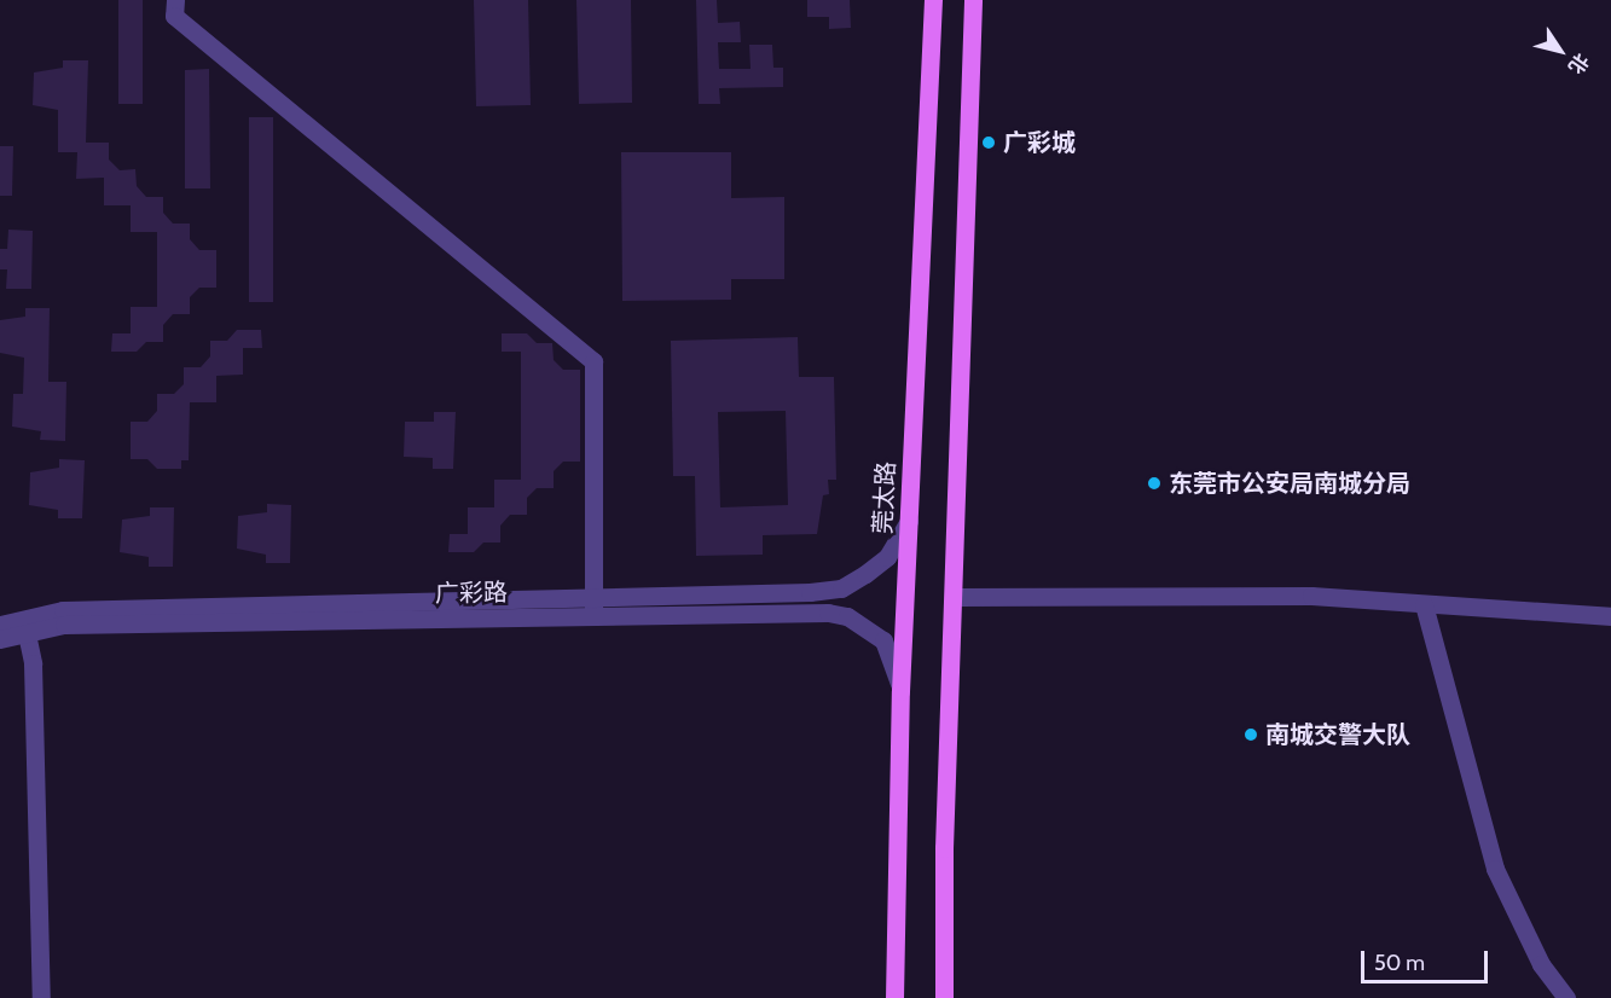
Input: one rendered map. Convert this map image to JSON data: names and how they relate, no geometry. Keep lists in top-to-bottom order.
{
  "streets": {
    "main road": ["莞太路"],
    "street": ["广彩路"]
  },
  "crossings": [
    ["莞太路", "广彩路"]
  ],
  "places": ["广彩城", "东莞市公安局南城分局", "南城交警大队"],
  "scale_bar": "50 m",
  "north": "bottom right"
}
